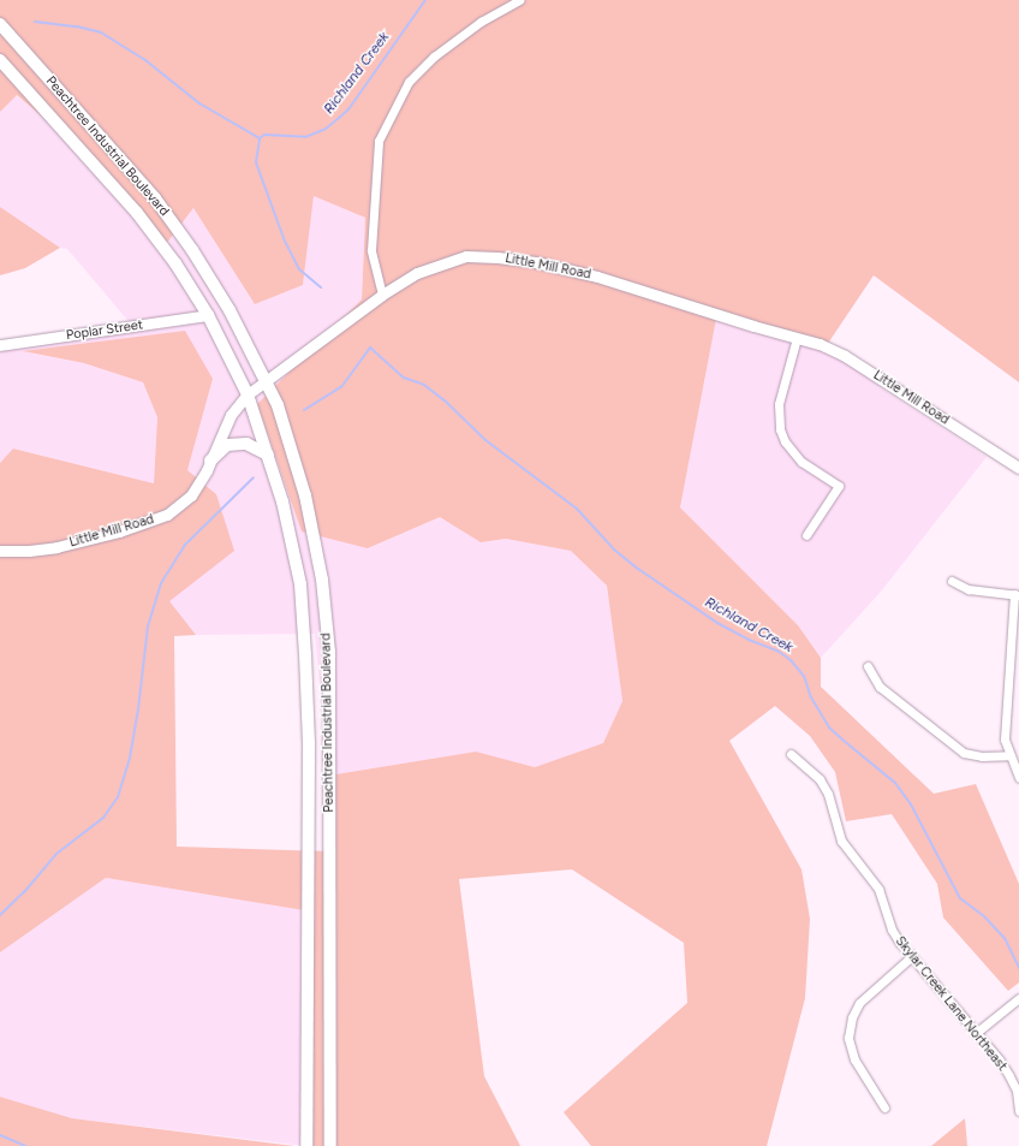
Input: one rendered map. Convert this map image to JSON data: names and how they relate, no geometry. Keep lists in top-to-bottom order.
{
  "streets": {
    "main road": ["Peachtree Industrial Boulevard"],
    "street": ["Little Mill Road", "Poplar Street", "Skylar Creek Lane Northeast"]
  },
  "crossings": [
    ["Peachtree Industrial Boulevard", "Little Mill Road"],
    ["Peachtree Industrial Boulevard", "Poplar Street"]
  ],
  "water": ["Richland Creek"]
}
